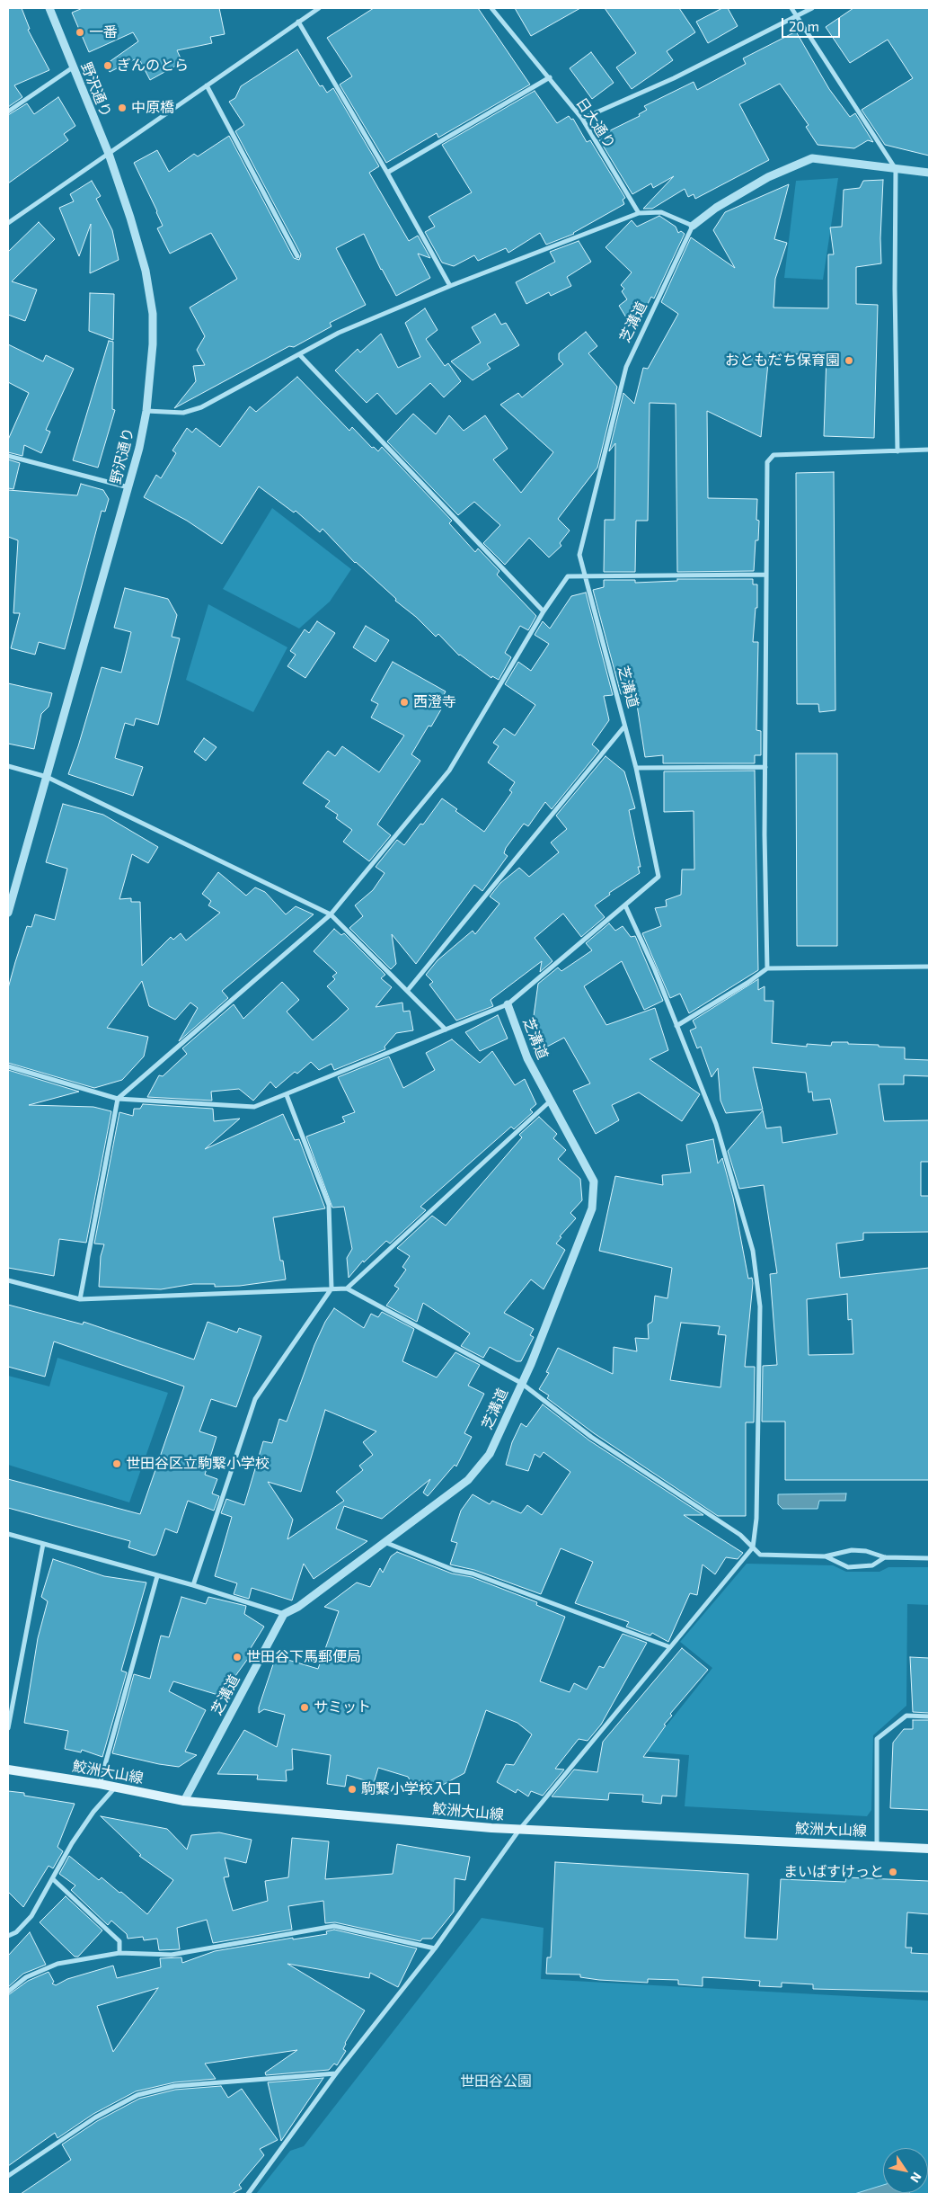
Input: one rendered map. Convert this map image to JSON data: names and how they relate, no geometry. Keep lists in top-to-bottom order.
{
  "streets": {
    "main road": ["鮫洲大山線"],
    "street": ["野沢通り", "日大通り", "芝溝道"]
  },
  "crossings": [
    ["芝溝道", "鮫洲大山線"]
  ],
  "parks": ["世田谷公園"],
  "places": [
    "一番",
    "ぎんのとら",
    "中原橋",
    "おともだち保育園",
    "西澄寺",
    "世田谷区立駒繋小学校",
    "世田谷下馬郵便局",
    "サミット",
    "駒繋小学校入口",
    "まいばすけっと"
  ],
  "scale_bar": "20 m",
  "north": "bottom right"
}
